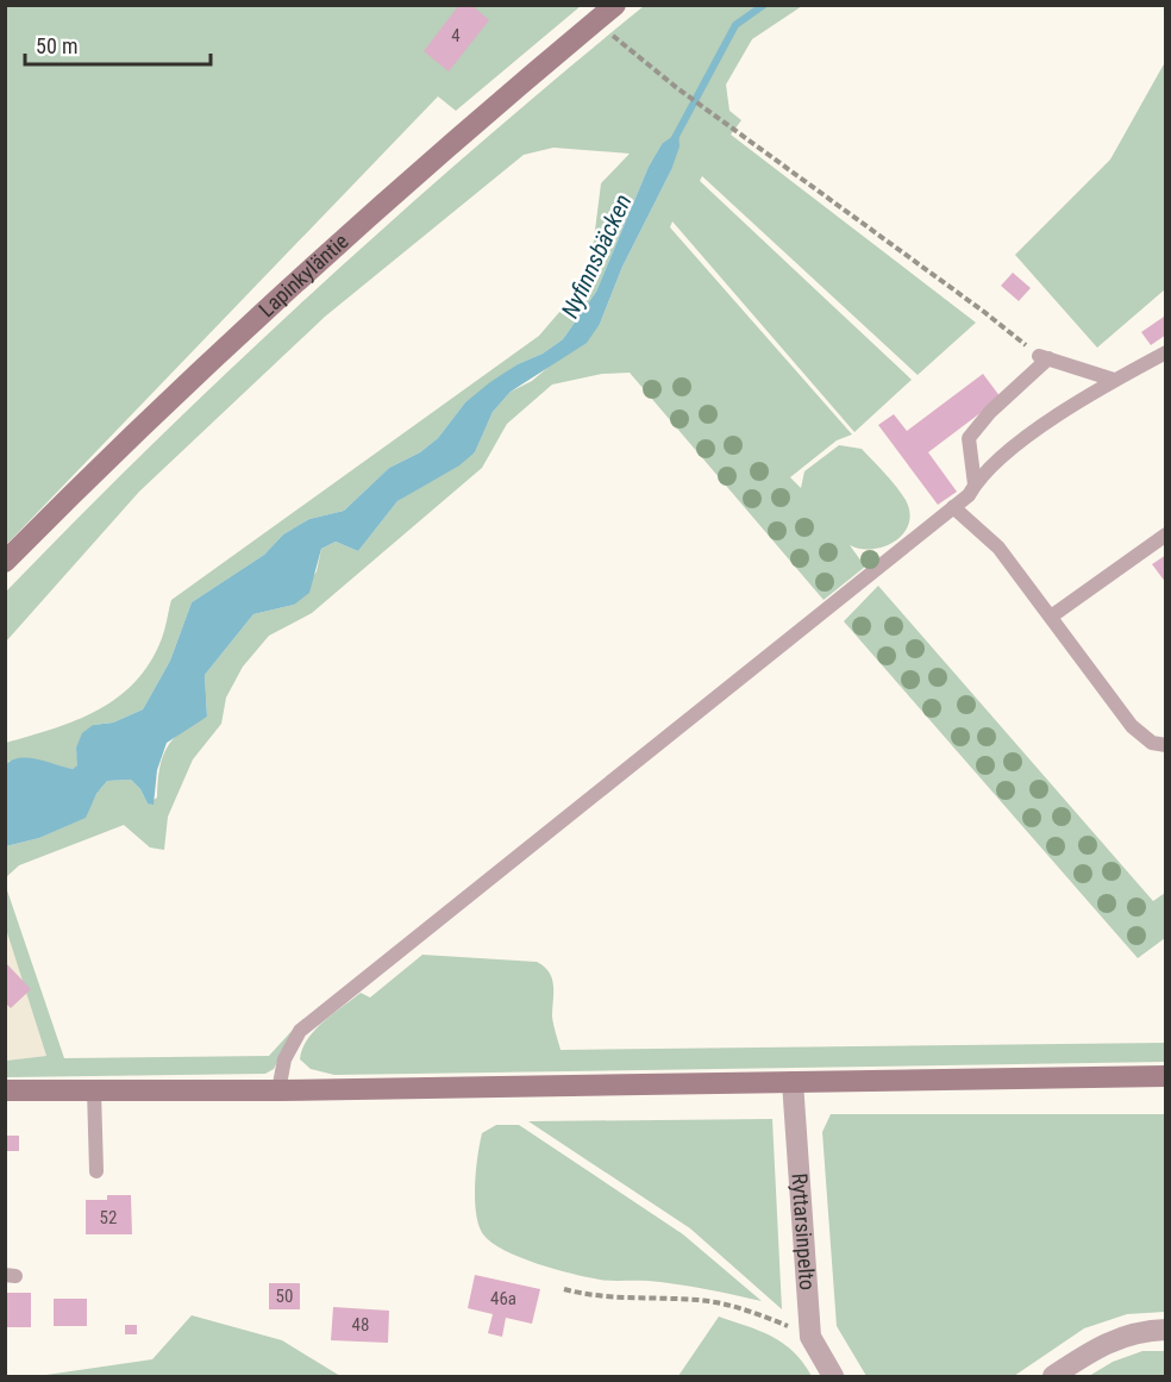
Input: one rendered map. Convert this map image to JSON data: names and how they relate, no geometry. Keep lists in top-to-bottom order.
{
  "streets": {
    "street": ["Lapinkyläntie", "Ryttarsinpelto"]
  },
  "water": ["Nyfinnsbäcken"],
  "house_numbers": [
    "4",
    "52",
    "50",
    "46a",
    "48"
  ],
  "scale_bar": "50 m"
}
